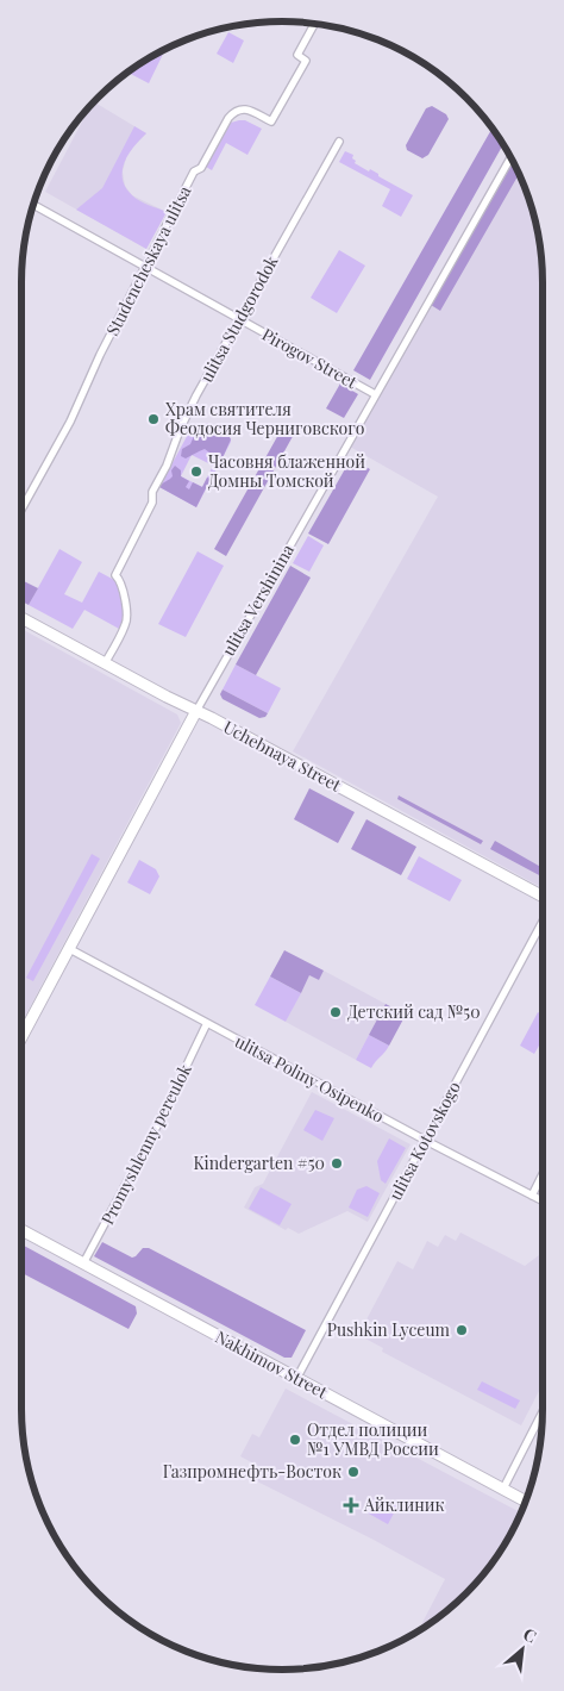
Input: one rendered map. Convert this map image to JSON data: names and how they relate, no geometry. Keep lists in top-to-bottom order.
{
  "streets": {
    "main road": ["ulitsa Vershinina", "Uchebnaya Street", "Nakhimov Street"],
    "street": [
      "Studencheskaya ulitsa",
      "ulitsa Studgorodok",
      "Pirogov Street",
      "ulitsa Poliny Osipenko",
      "ulitsa Kotovskogo",
      "Promyshlenny pereulok"
    ]
  },
  "crossings": [
    ["Studencheskaya ulitsa", "Pirogov Street"],
    ["ulitsa Studgorodok", "Pirogov Street"],
    ["ulitsa Studgorodok", "Uchebnaya Street"],
    ["Pirogov Street", "ulitsa Vershinina"],
    ["ulitsa Vershinina", "Uchebnaya Street"],
    ["ulitsa Vershinina", "ulitsa Poliny Osipenko"],
    ["ulitsa Poliny Osipenko", "ulitsa Kotovskogo"],
    ["ulitsa Poliny Osipenko", "Promyshlenny pereulok"],
    ["ulitsa Kotovskogo", "Nakhimov Street"],
    ["Promyshlenny pereulok", "Nakhimov Street"]
  ],
  "places": {
    "other": [
      "Храм святителя Феодосия Черниговского",
      "Часовня блаженной Домны Томской",
      "Детский сад №50",
      "Kindergarten #50",
      "Pushkin Lyceum",
      "Отдел полиции №1 УМВД России",
      "Газпромнефть-Восток"
    ],
    "health": ["Айклиник"]
  },
  "north": "top right"
}
